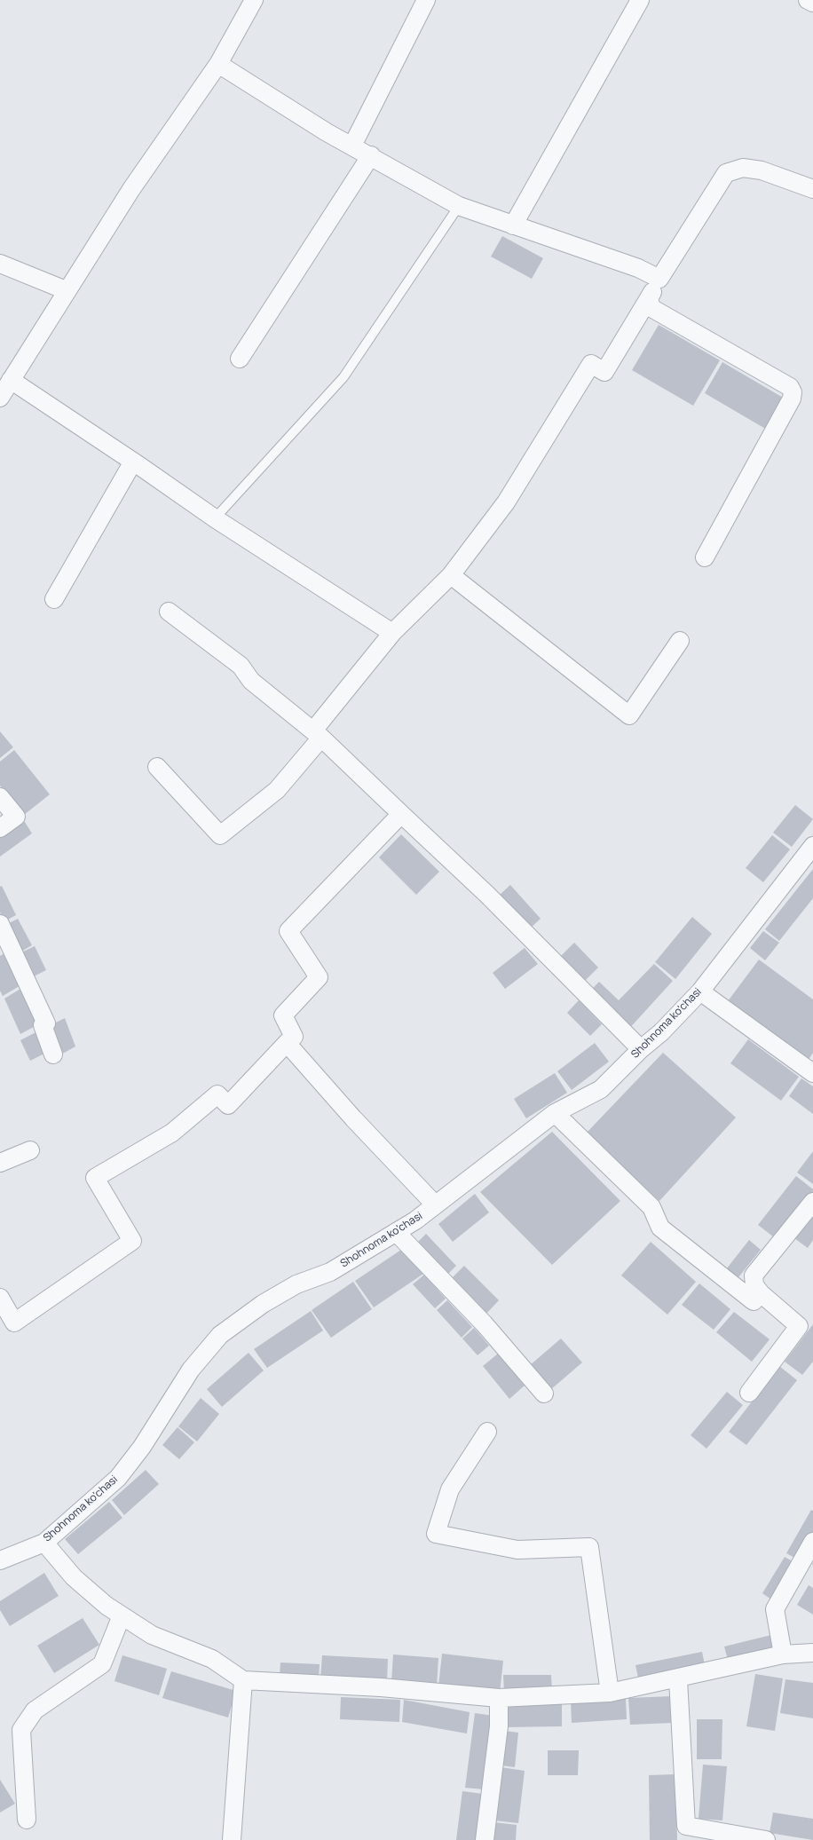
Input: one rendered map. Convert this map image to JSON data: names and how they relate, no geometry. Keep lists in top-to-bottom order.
{
  "streets": {
    "street": ["Shohnoma ko'chasi"]
  }
}
